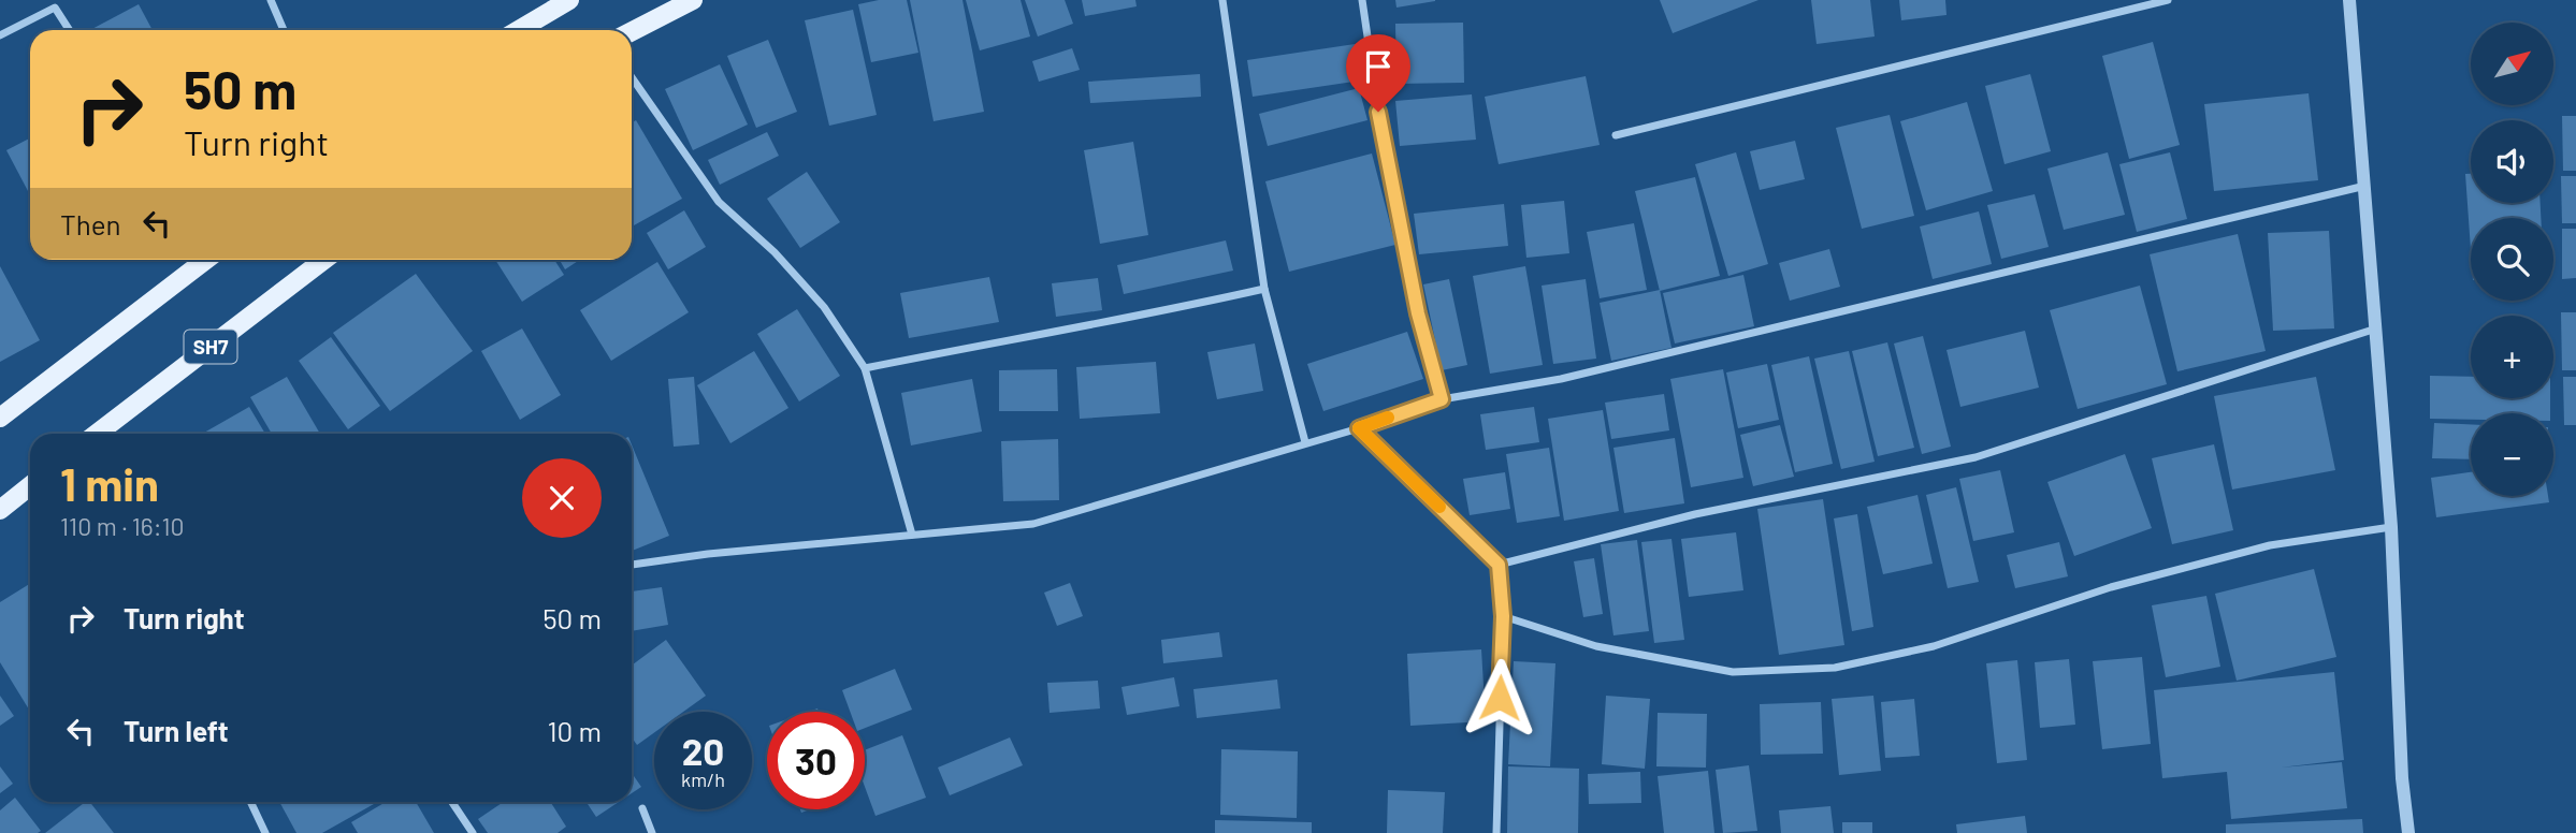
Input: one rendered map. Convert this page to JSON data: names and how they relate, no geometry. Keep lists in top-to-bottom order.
{
  "streets": {
    "main road": ["SH7"]
  },
  "north": "top right",
  "page": {
    "map_buttons": ["+", "−"],
    "turn": ["50 m", "Turn right"],
    "then": "Then",
    "heading": ["1 min", "110 m · 16:10"],
    "list": [
      {
        "name": "Turn right",
        "value": "50 m"
      },
      {
        "name": "Turn left",
        "value": "10 m"
      }
    ],
    "speed": "20 km/h",
    "limit": "30"
  }
}
